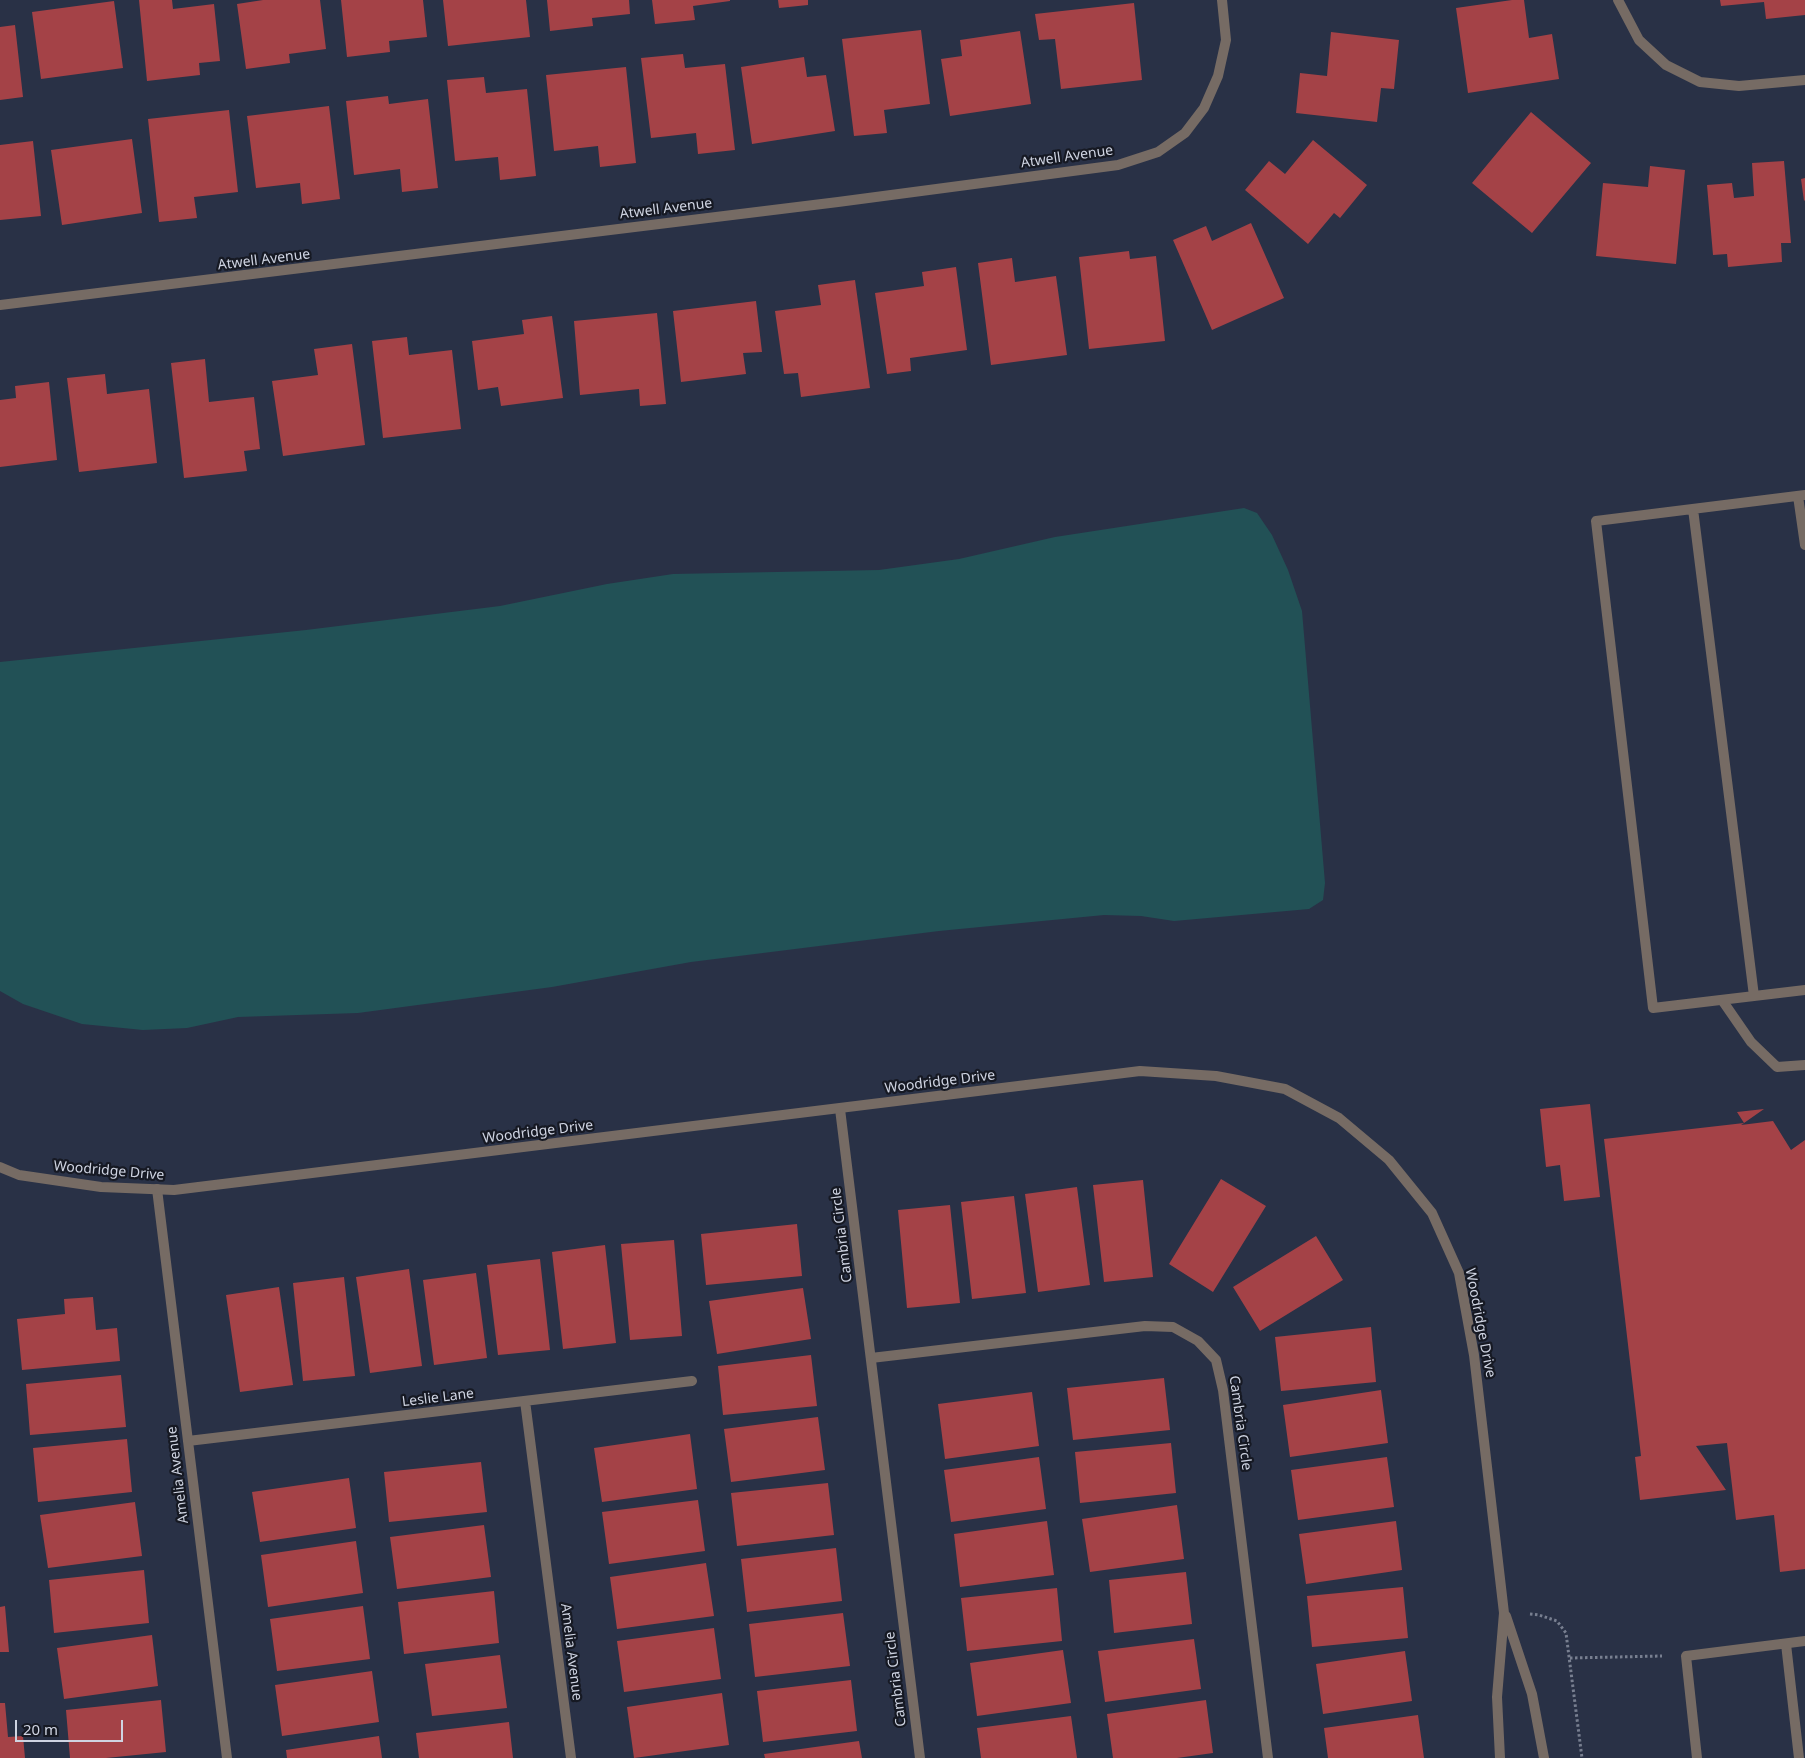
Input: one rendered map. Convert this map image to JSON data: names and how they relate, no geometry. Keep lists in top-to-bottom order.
{
  "streets": {
    "street": [
      "Atwell Avenue",
      "Woodridge Drive",
      "Cambria Circle",
      "Leslie Lane",
      "Amelia Avenue"
    ]
  },
  "crossings": [
    ["Woodridge Drive", "Cambria Circle"],
    ["Woodridge Drive", "Amelia Avenue"],
    ["Leslie Lane", "Amelia Avenue"]
  ],
  "scale_bar": "20 m"
}
